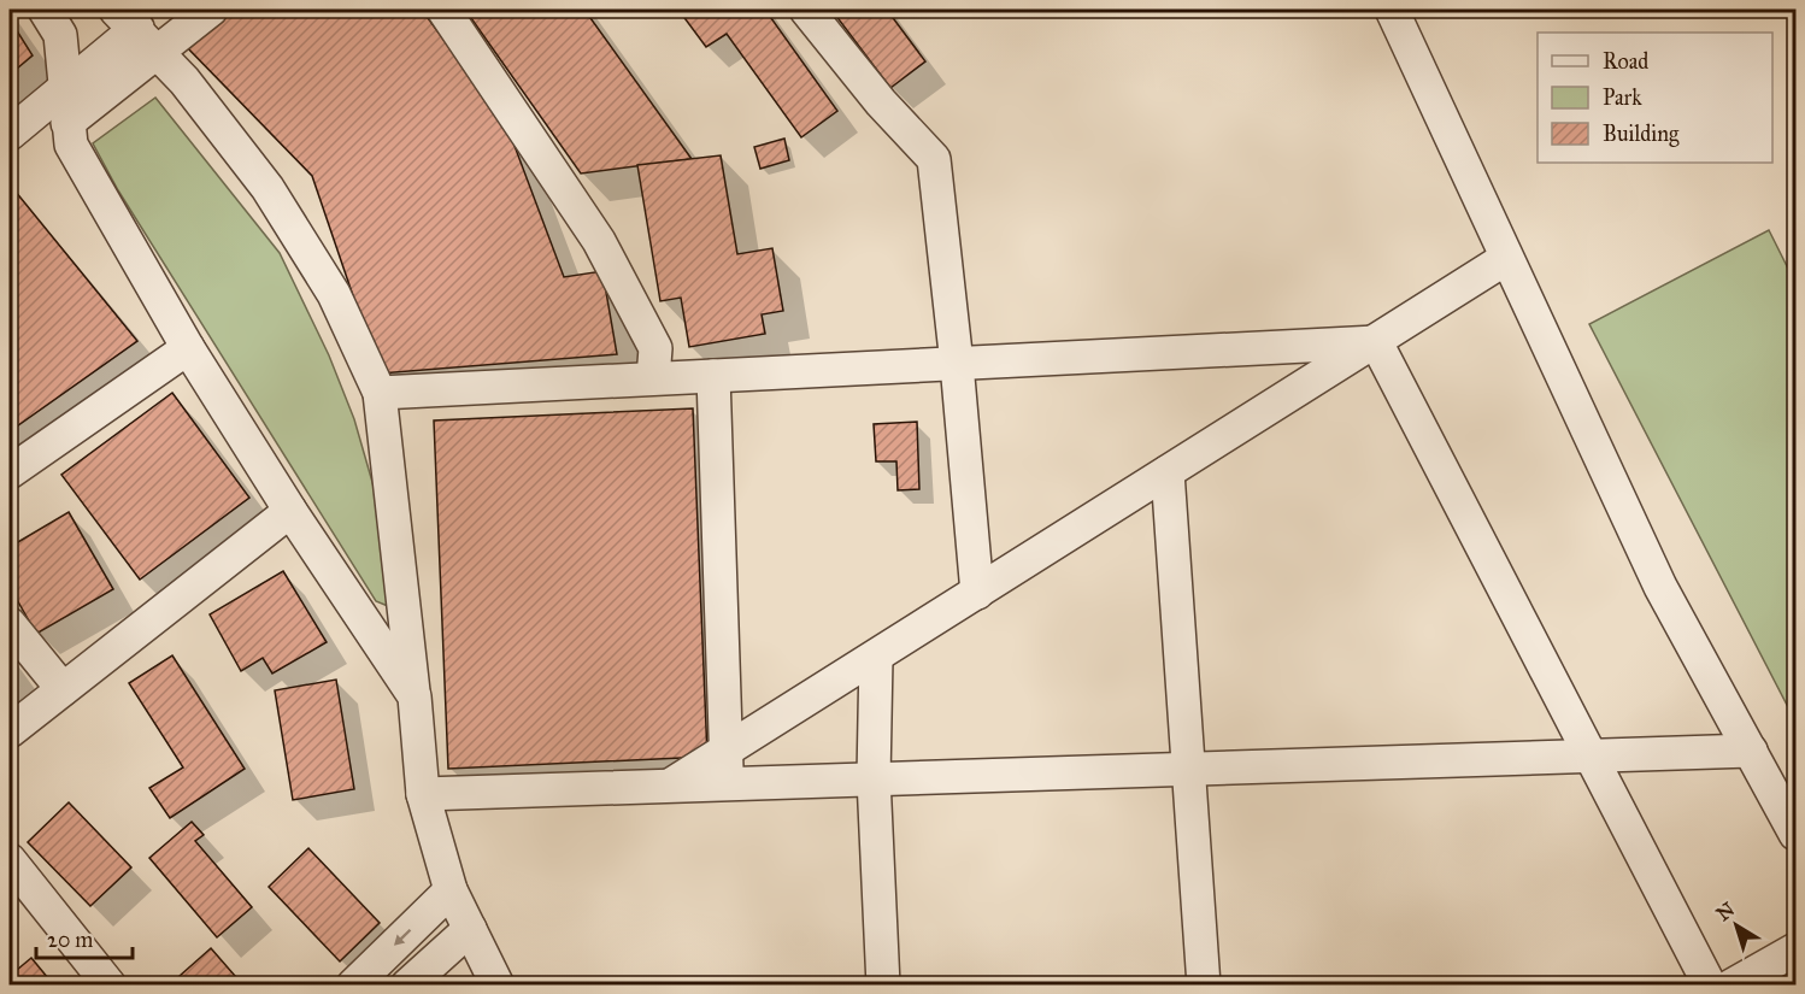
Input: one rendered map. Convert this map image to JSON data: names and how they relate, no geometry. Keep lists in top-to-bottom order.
{
  "legend": ["Road", "Park", "Building"],
  "scale_bar": "20 m",
  "north": "top left"
}
